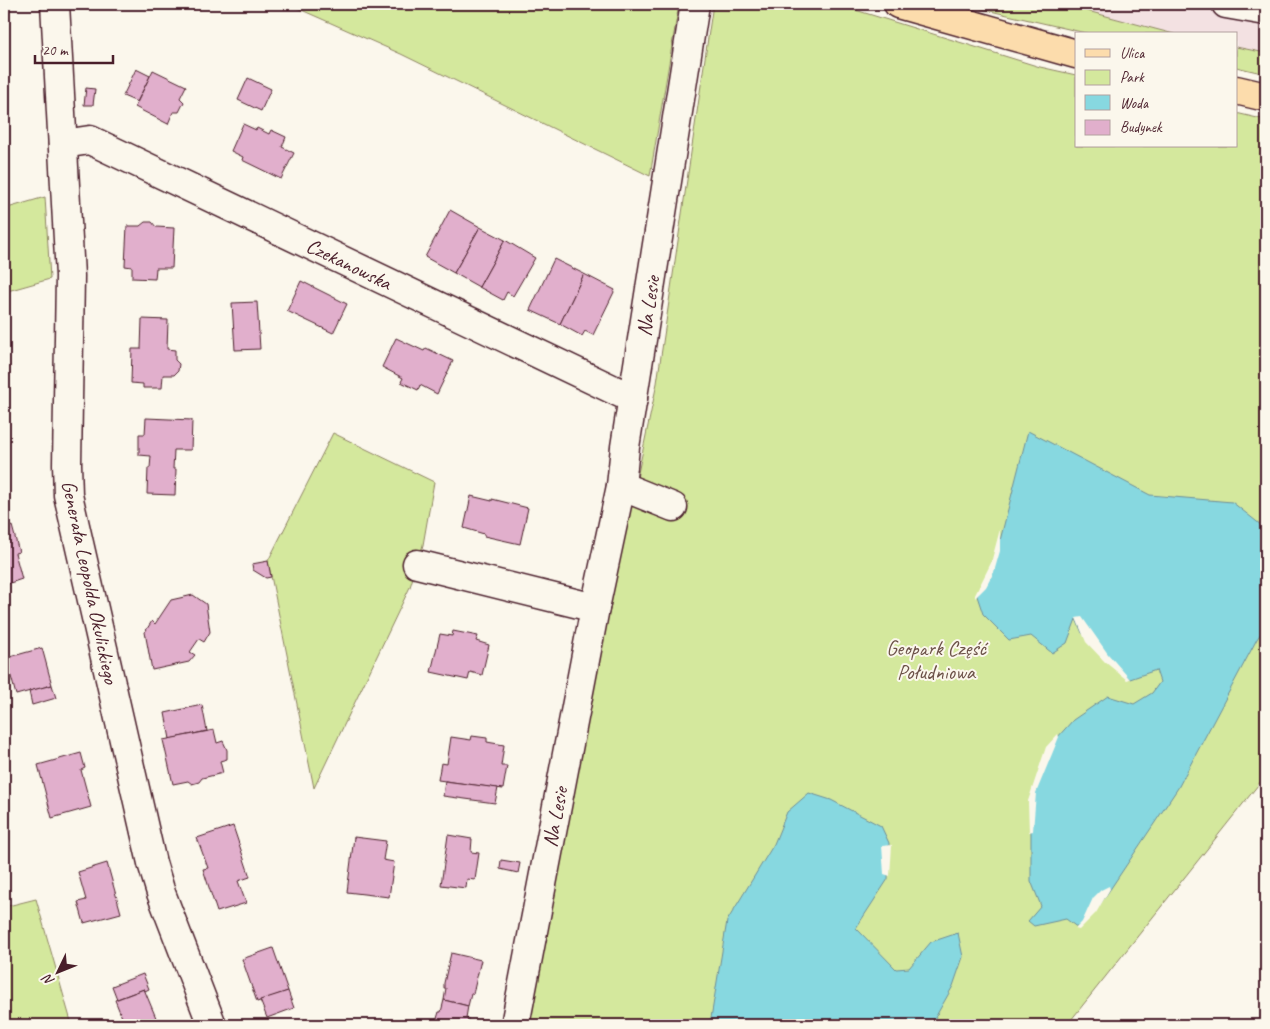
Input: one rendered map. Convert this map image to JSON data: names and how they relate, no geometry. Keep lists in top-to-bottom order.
{
  "streets": {
    "street": ["Czekanowska", "Na Lesie", "Generała Leopolda Okulickiego"]
  },
  "crossings": [
    ["Czekanowska", "Na Lesie"],
    ["Czekanowska", "Generała Leopolda Okulickiego"]
  ],
  "parks": ["Geopark Część Południowa"],
  "legend": [
    "Ulica",
    "Park",
    "Woda",
    "Budynek"
  ],
  "scale_bar": "20 m",
  "north": "bottom left"
}
